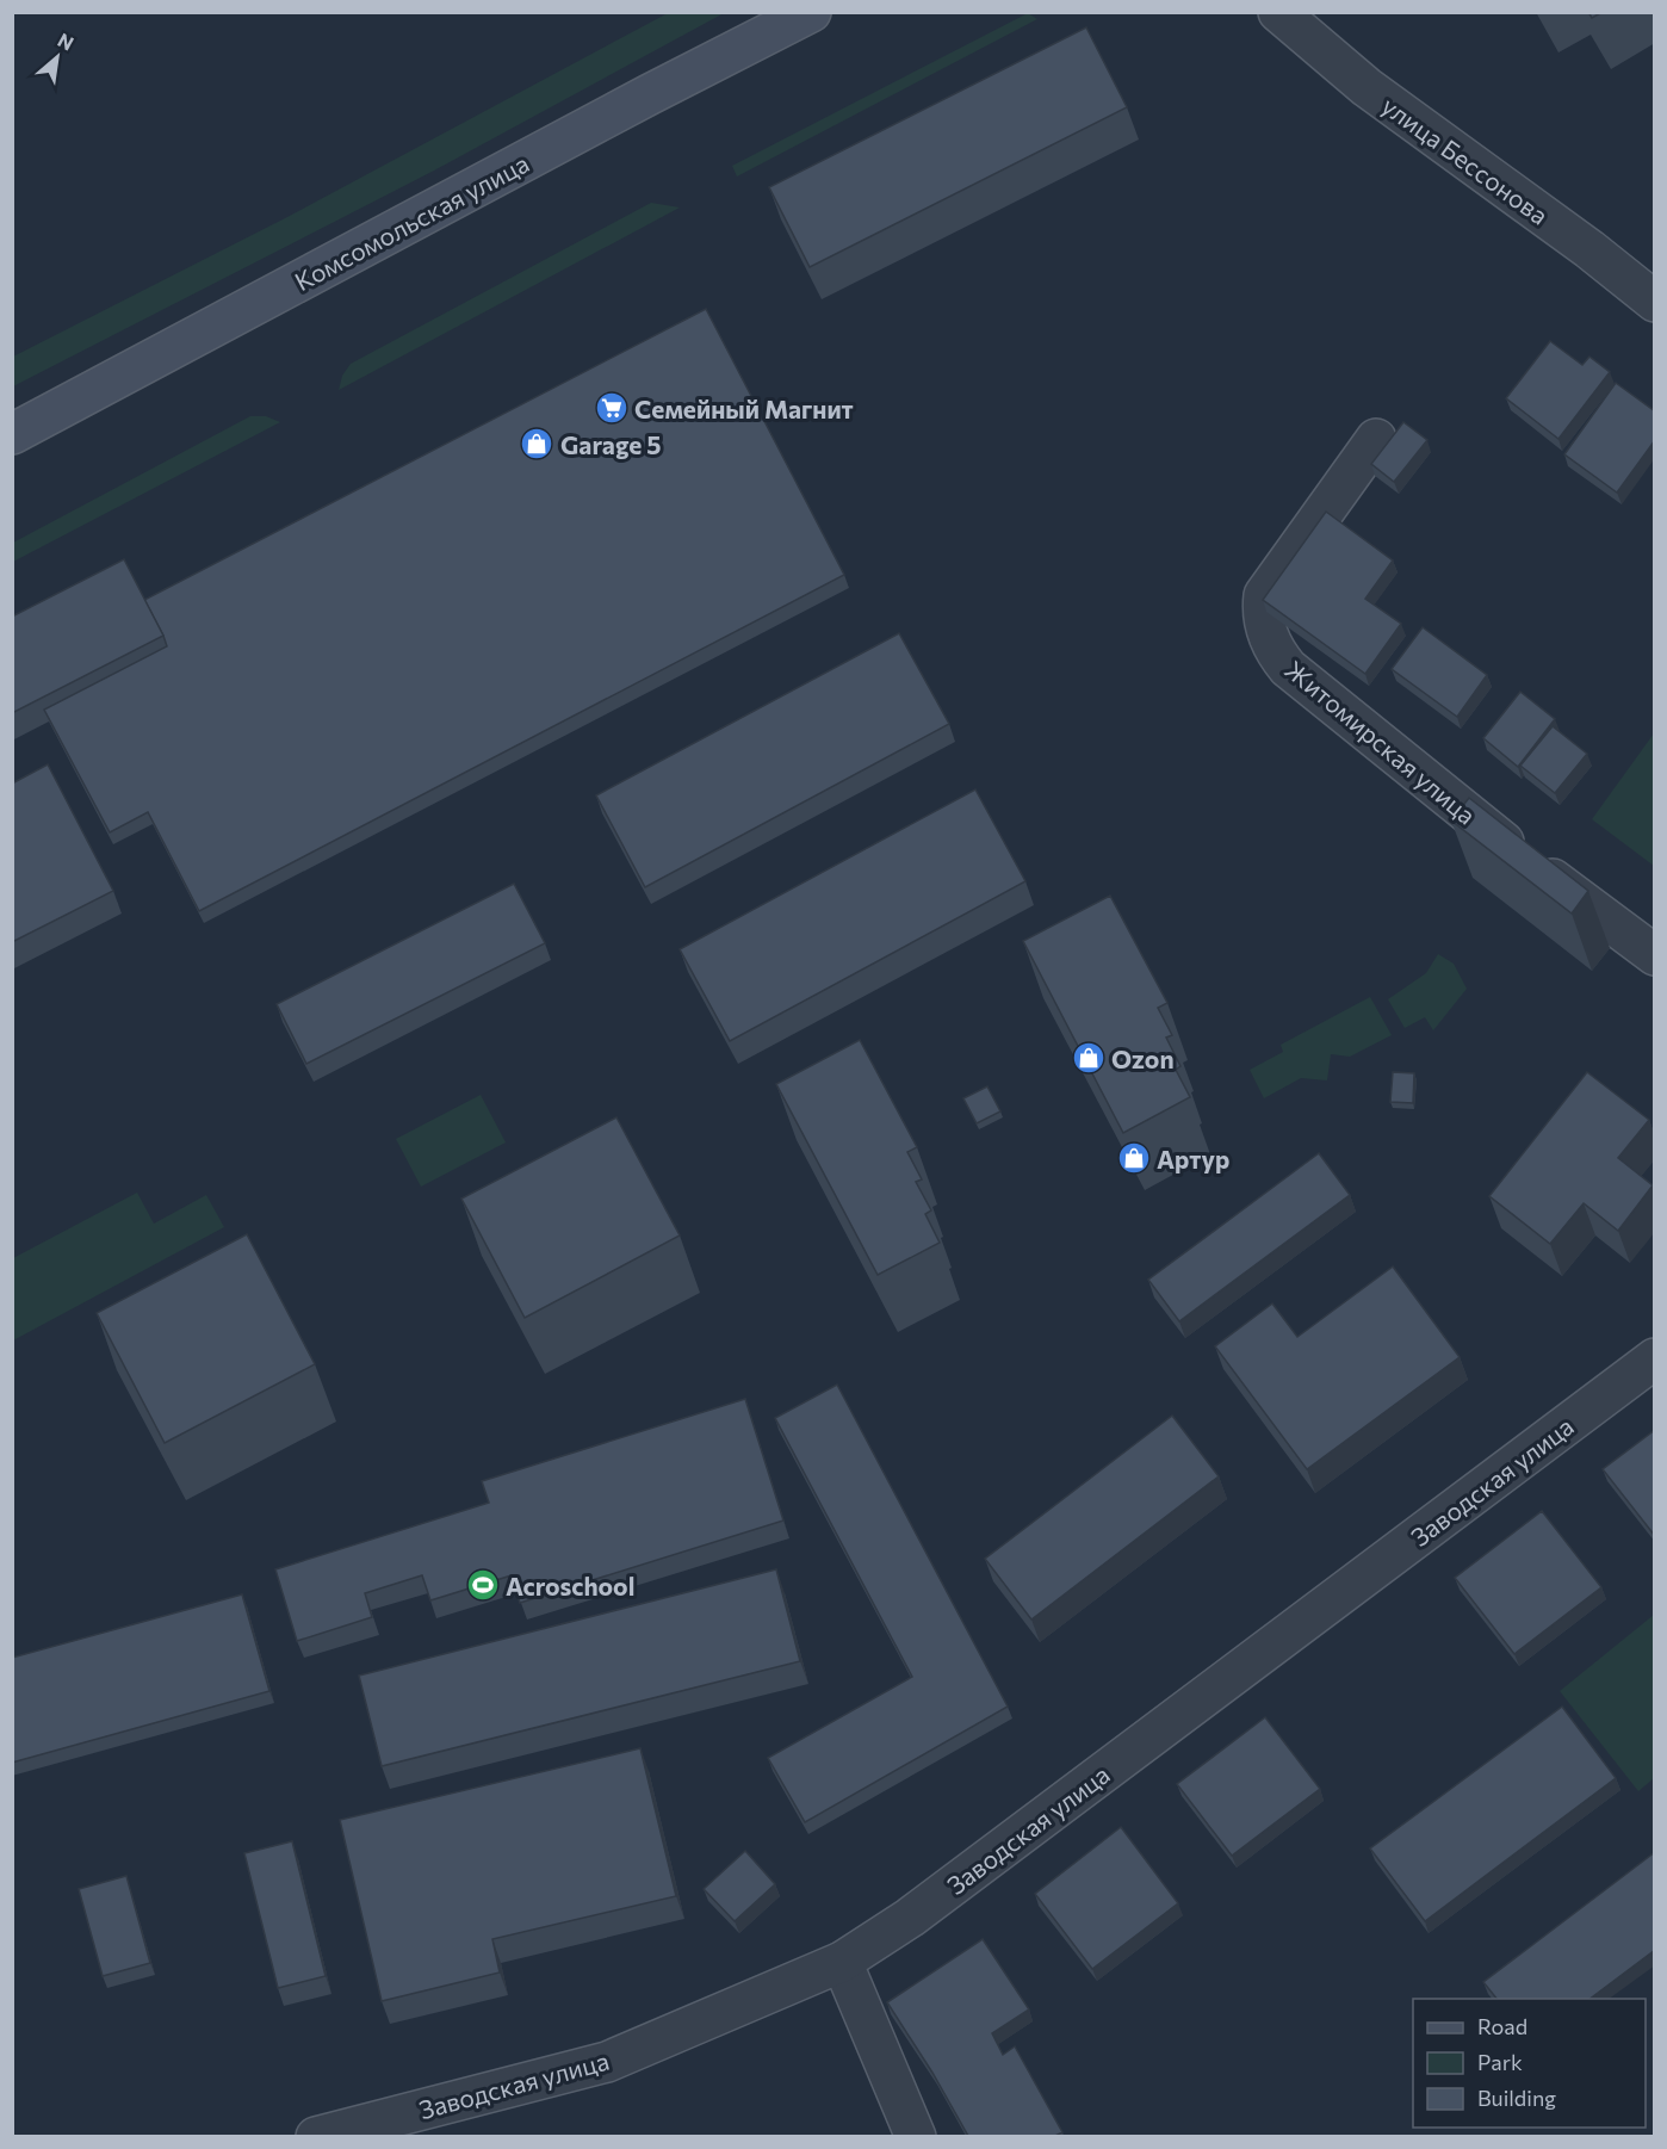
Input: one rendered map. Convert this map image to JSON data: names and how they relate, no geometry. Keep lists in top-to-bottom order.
{
  "streets": {
    "main road": ["Комсомольская улица"],
    "street": ["улица Бессонова", "Житомирская улица", "Заводская улица"]
  },
  "places": {
    "supermarket": ["Семейный Магнит"],
    "shop": ["Garage 5", "Ozon", "Артур"],
    "sports": ["Acroschool"]
  },
  "legend": ["Road", "Park", "Building"],
  "north": "top right"
}
